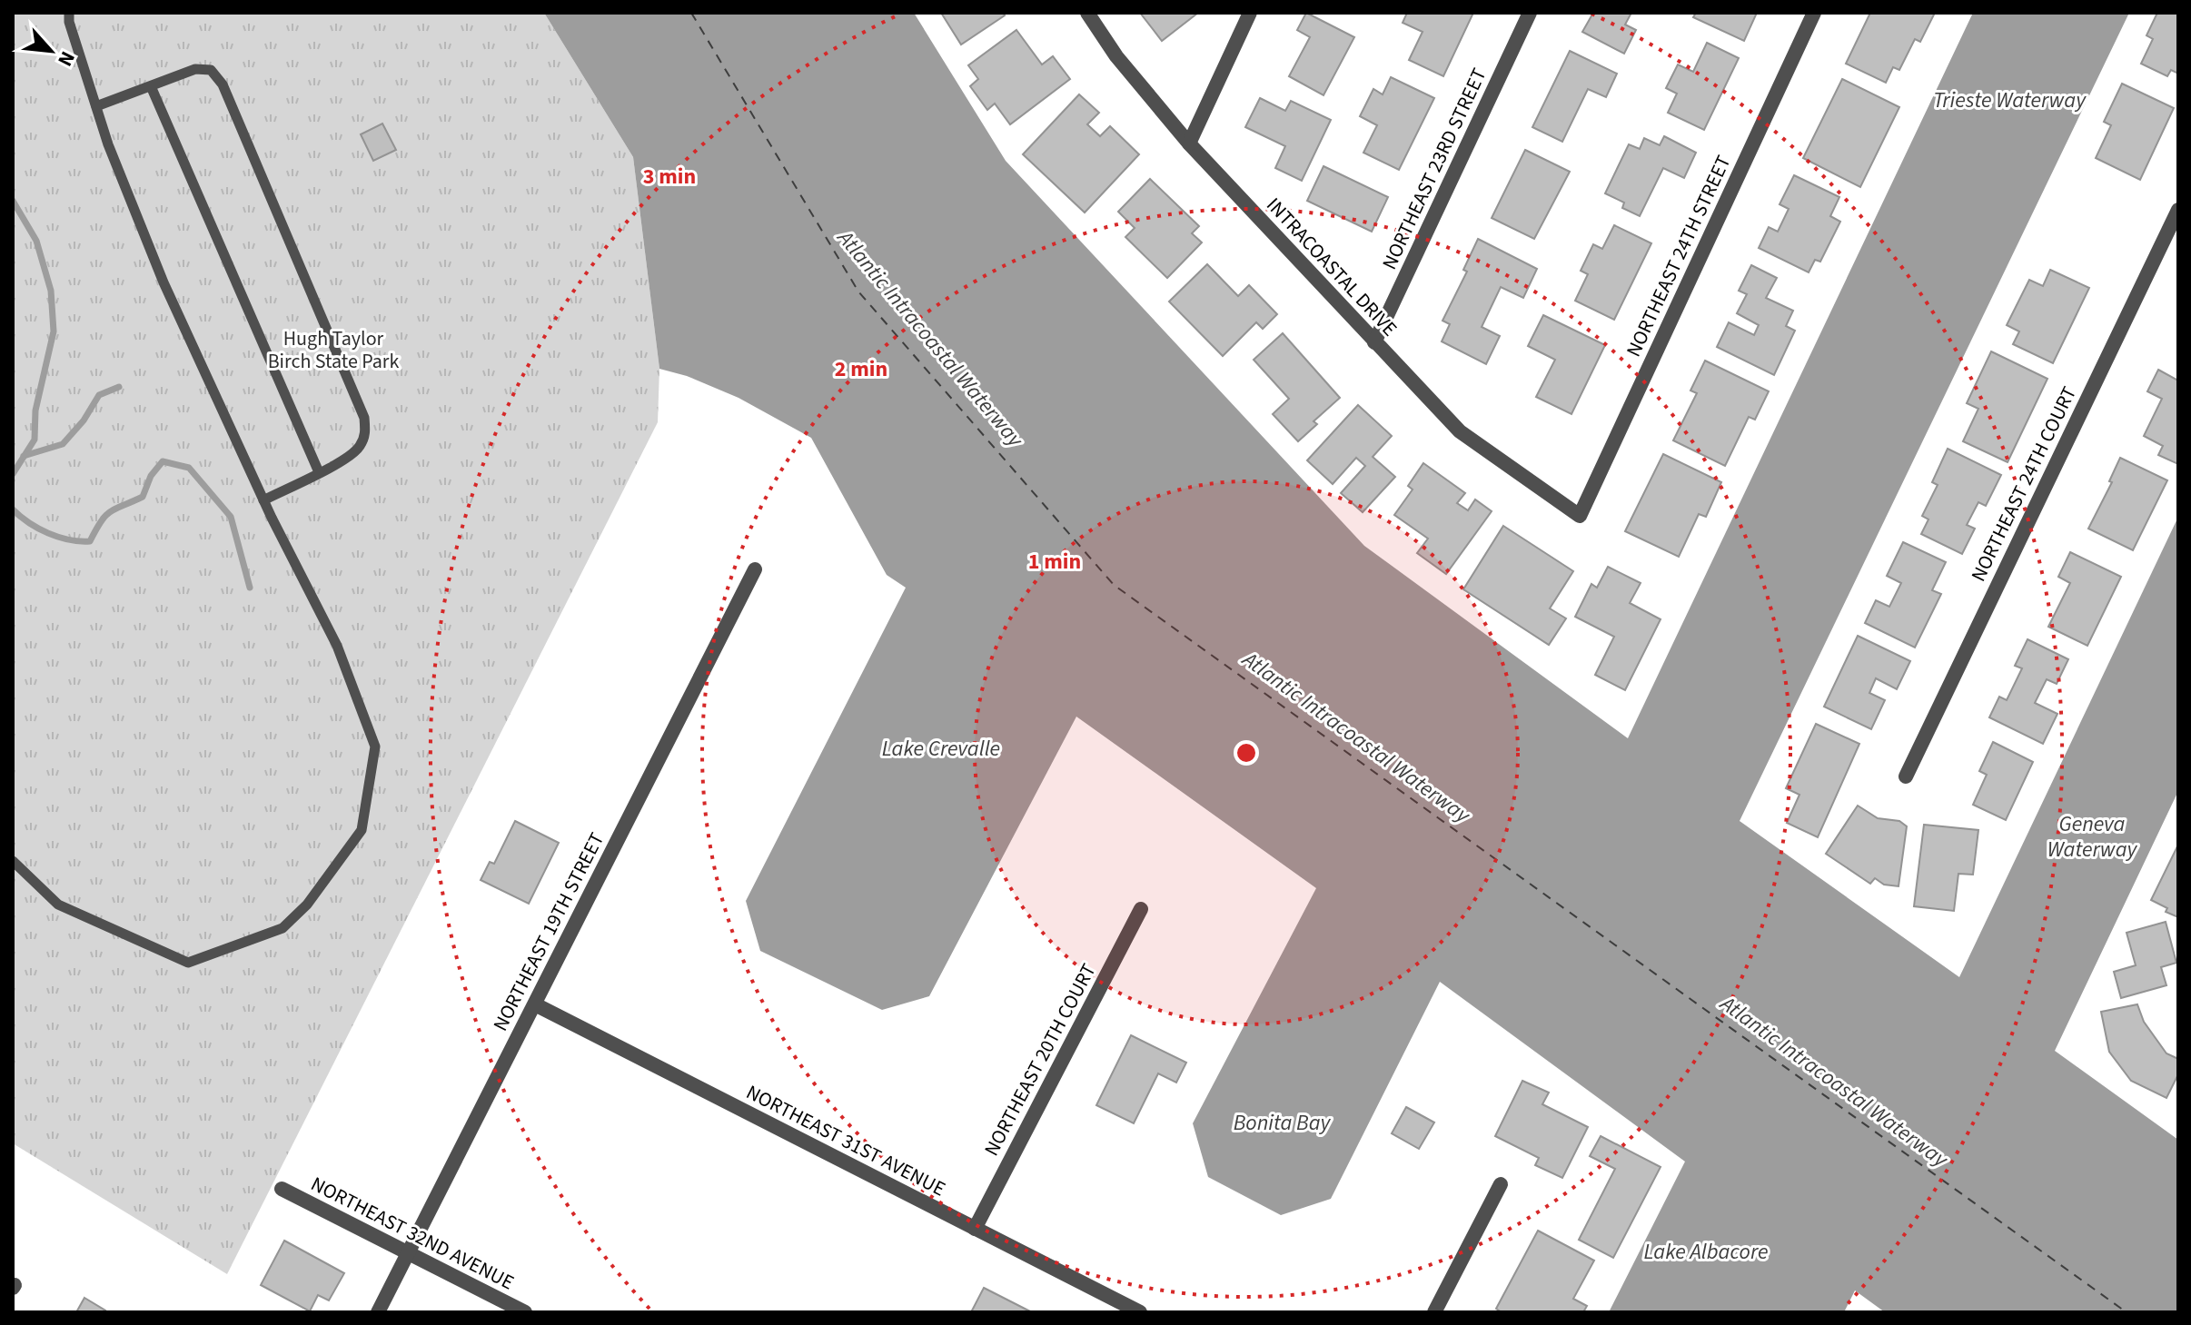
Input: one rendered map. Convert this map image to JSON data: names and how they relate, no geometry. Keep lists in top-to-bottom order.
{
  "streets": {
    "street": [
      "NORTHEAST 23RD STREET",
      "NORTHEAST 24TH STREET",
      "INTRACOASTAL DRIVE",
      "NORTHEAST 24TH COURT",
      "NORTHEAST 19TH STREET",
      "NORTHEAST 20TH COURT",
      "NORTHEAST 31ST AVENUE",
      "NORTHEAST 32ND AVENUE"
    ]
  },
  "crossings": [
    ["NORTHEAST 23RD STREET", "INTRACOASTAL DRIVE"],
    ["NORTHEAST 24TH STREET", "INTRACOASTAL DRIVE"],
    ["NORTHEAST 19TH STREET", "NORTHEAST 31ST AVENUE"],
    ["NORTHEAST 19TH STREET", "NORTHEAST 32ND AVENUE"],
    ["NORTHEAST 20TH COURT", "NORTHEAST 31ST AVENUE"]
  ],
  "water": [
    "Trieste Waterway",
    "Atlantic Intracoastal Waterway",
    "Lake Crevalle",
    "Geneva Waterway",
    "Bonita Bay",
    "Lake Albacore"
  ],
  "parks": ["Hugh Taylor Birch State Park"],
  "north": "bottom right",
  "rings": ["3 min", "2 min", "1 min"]
}
